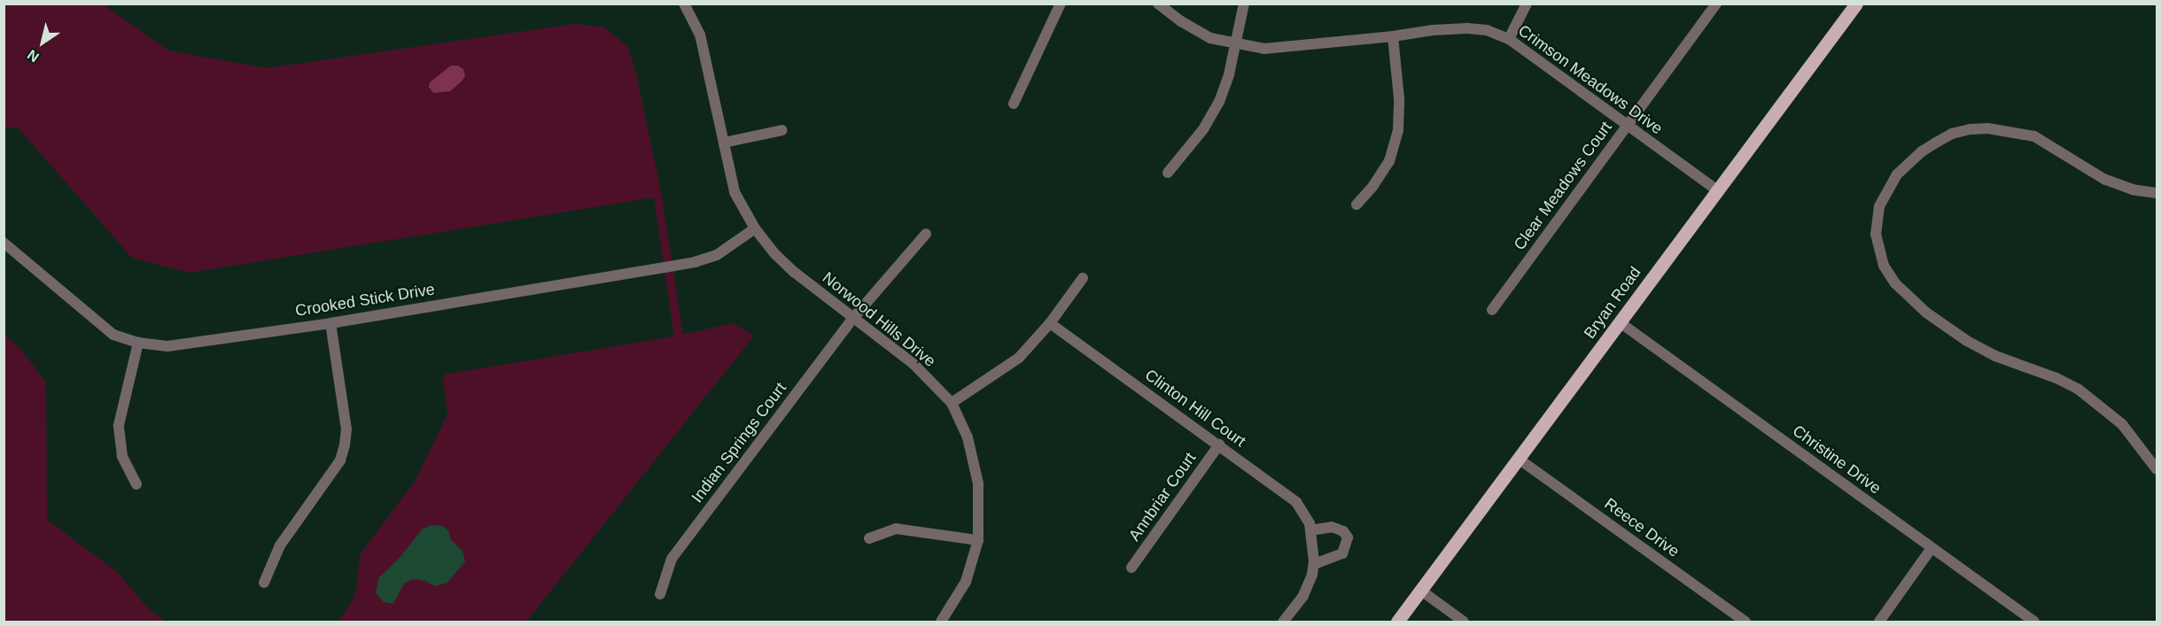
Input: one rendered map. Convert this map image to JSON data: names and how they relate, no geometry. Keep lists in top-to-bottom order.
{
  "streets": {
    "main road": ["Bryan Road"],
    "street": [
      "Crimson Meadows Drive",
      "Clear Meadows Court",
      "Crooked Stick Drive",
      "Norwood Hills Drive",
      "Clinton Hill Court",
      "Indian Springs Court",
      "Christine Drive",
      "Annbriar Court",
      "Reece Drive"
    ]
  },
  "crossings": [
    ["Crimson Meadows Drive", "Clear Meadows Court"],
    ["Crimson Meadows Drive", "Bryan Road"],
    ["Crooked Stick Drive", "Norwood Hills Drive"],
    ["Bryan Road", "Christine Drive"],
    ["Bryan Road", "Reece Drive"],
    ["Norwood Hills Drive", "Indian Springs Court"],
    ["Clinton Hill Court", "Annbriar Court"]
  ],
  "north": "bottom left"
}
